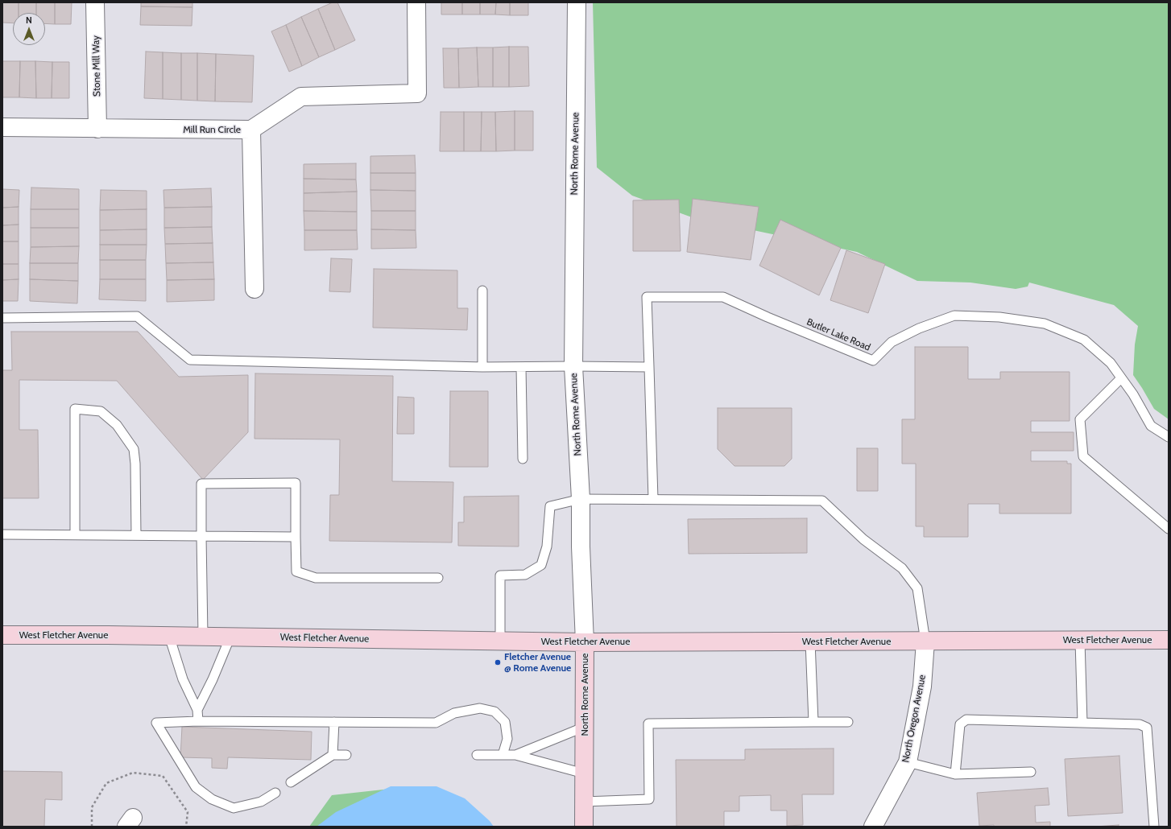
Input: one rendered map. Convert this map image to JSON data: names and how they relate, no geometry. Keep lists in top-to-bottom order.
{
  "streets": {
    "main road": ["North Rome Avenue", "West Fletcher Avenue"],
    "street": ["Stone Mill Way", "Mill Run Circle", "North Oregon Avenue"],
    "lane": ["Butler Lake Road"]
  },
  "crossings": [
    ["Stone Mill Way", "Mill Run Circle"],
    ["North Rome Avenue", "West Fletcher Avenue"],
    ["West Fletcher Avenue", "North Oregon Avenue"]
  ],
  "places": ["Fletcher Avenue @ Rome Avenue"],
  "north": "top"
}
